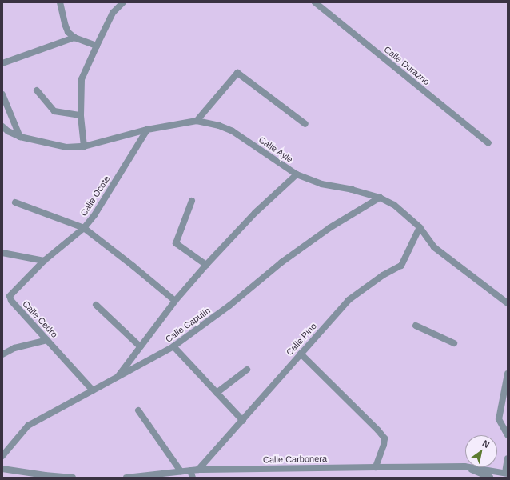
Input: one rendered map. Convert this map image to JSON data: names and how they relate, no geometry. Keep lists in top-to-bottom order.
{
  "streets": {
    "street": [
      "Calle Durazno",
      "Calle Ayle",
      "Calle Ocote",
      "Calle Cedro",
      "Calle Capulín",
      "Calle Pino",
      "Calle Carbonera"
    ]
  },
  "crossings": [
    ["Calle Ayle", "Calle Ocote"],
    ["Calle Ayle", "Calle Capulín"],
    ["Calle Ayle", "Calle Pino"],
    ["Calle Ocote", "Calle Cedro"],
    ["Calle Cedro", "Calle Capulín"],
    ["Calle Pino", "Calle Carbonera"]
  ],
  "north": "top right"
}
